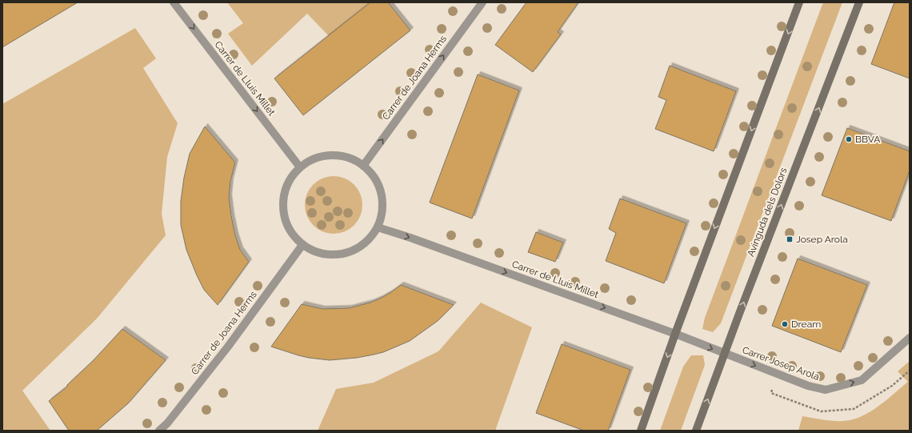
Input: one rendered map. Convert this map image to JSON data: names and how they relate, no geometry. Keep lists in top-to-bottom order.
{
  "streets": {
    "street": [
      "Carrer de Joana Herms",
      "Carrer de Lluís Millet",
      "Avinguda dels Dolors",
      "Carrer Josep Arola"
    ]
  },
  "crossings": [
    ["Carrer de Joana Herms", "Carrer de Lluís Millet"],
    ["Carrer de Lluís Millet", "Avinguda dels Dolors"],
    ["Carrer de Lluís Millet", "Carrer Josep Arola"],
    ["Avinguda dels Dolors", "Carrer Josep Arola"]
  ],
  "one_way": ["Carrer de Joana Herms", "Carrer de Lluís Millet", "Carrer Josep Arola"],
  "places": {
    "other": ["BBVA", "Dream"],
    "transit": ["Josep Arola"]
  }
}
